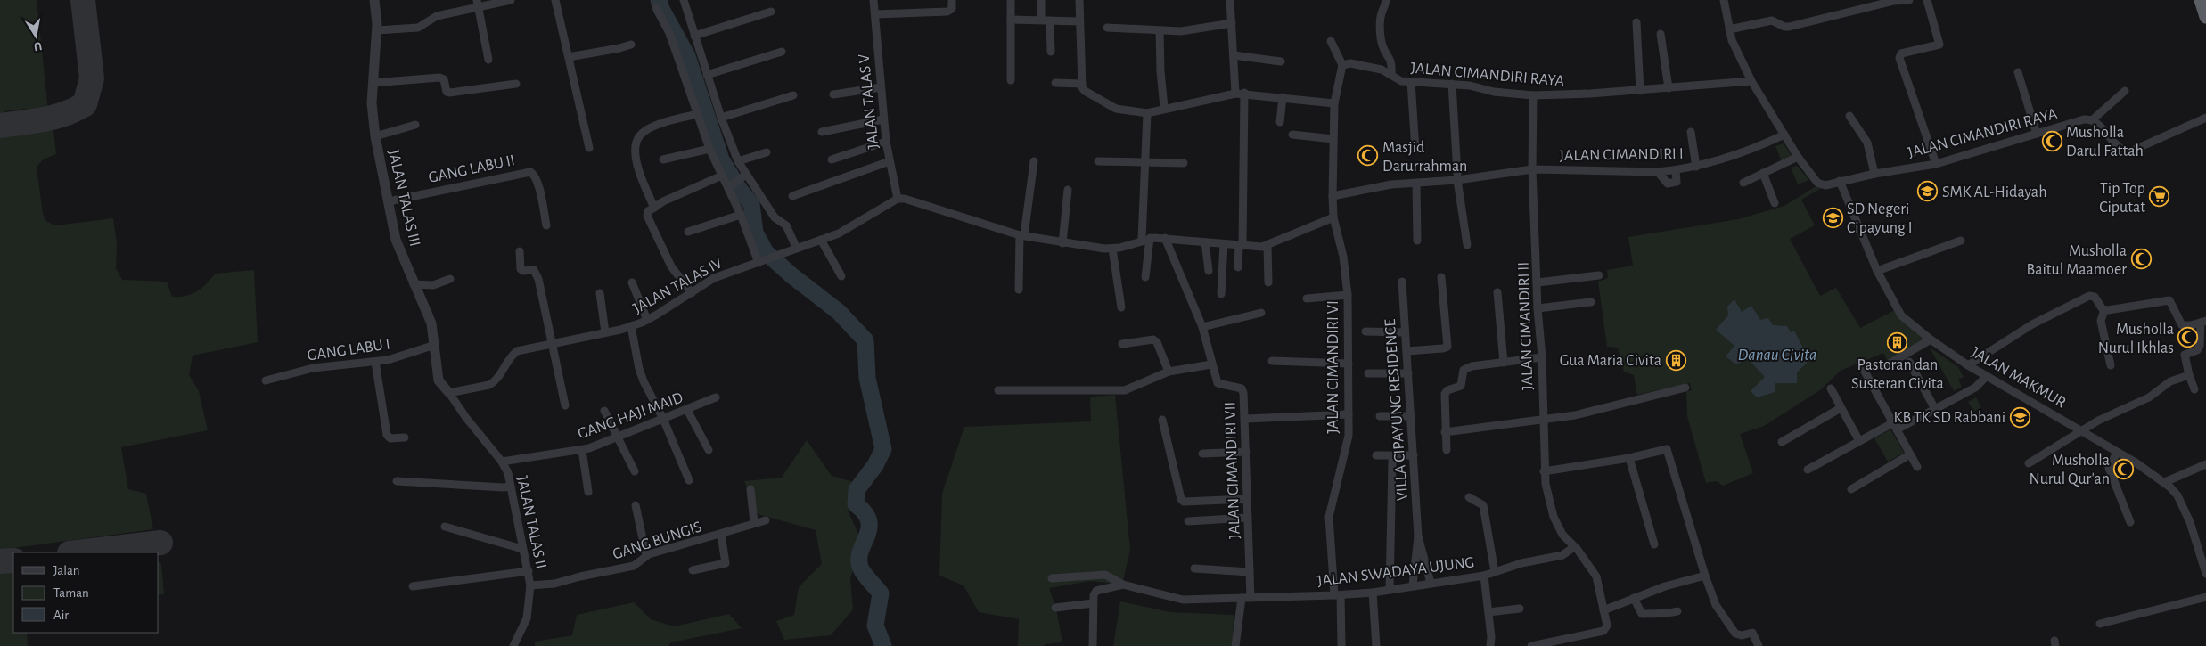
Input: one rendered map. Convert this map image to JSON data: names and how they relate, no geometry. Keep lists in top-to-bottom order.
{
  "streets": {
    "street": [
      "JALAN CIMANDIRI RAYA",
      "JALAN TALAS V",
      "JALAN CIMANDIRI I",
      "GANG LABU II",
      "JALAN TALAS III",
      "JALAN TALAS IV",
      "JALAN CIMANDIRI II",
      "GANG LABU I",
      "JALAN CIMANDIRI VI",
      "JALAN MAKMUR",
      "VILLA CIPAYUNG RESIDENCE",
      "GANG HAJI MAID",
      "JALAN CIMANDIRI VII",
      "JALAN TALAS II",
      "GANG BUNGIS",
      "JALAN SWADAYA UJUNG"
    ]
  },
  "crossings": [
    ["JALAN CIMANDIRI RAYA", "JALAN CIMANDIRI I"],
    ["JALAN CIMANDIRI RAYA", "JALAN CIMANDIRI II"],
    ["JALAN CIMANDIRI RAYA", "JALAN MAKMUR"],
    ["JALAN TALAS V", "JALAN TALAS IV"],
    ["JALAN CIMANDIRI I", "JALAN CIMANDIRI II"],
    ["GANG LABU II", "JALAN TALAS III"],
    ["JALAN TALAS III", "JALAN TALAS IV"],
    ["JALAN TALAS III", "GANG LABU I"],
    ["JALAN TALAS III", "JALAN TALAS II"],
    ["JALAN TALAS IV", "JALAN TALAS II"],
    ["JALAN CIMANDIRI II", "JALAN SWADAYA UJUNG"],
    ["JALAN CIMANDIRI VI", "JALAN SWADAYA UJUNG"],
    ["VILLA CIPAYUNG RESIDENCE", "JALAN SWADAYA UJUNG"],
    ["GANG HAJI MAID", "JALAN TALAS II"],
    ["JALAN CIMANDIRI VII", "JALAN SWADAYA UJUNG"],
    ["JALAN TALAS II", "GANG BUNGIS"]
  ],
  "water": ["Danau Civita"],
  "places": {
    "mosque": [
      "Musholla Darul Fattah",
      "Masjid Darurrahman",
      "Musholla Baitul Maamoer",
      "Musholla Nurul Ikhlas",
      "Musholla Nurul Qur'an"
    ],
    "school or university": ["SMK AL-Hidayah", "SD Negeri Cipayung I", "KB TK SD Rabbani"],
    "supermarket": ["Tip Top Ciputat"],
    "building": ["Pastoran dan Susteran Civita", "Gua Maria Civita"]
  },
  "legend": ["Jalan", "Taman", "Air"],
  "north": "bottom"
}
